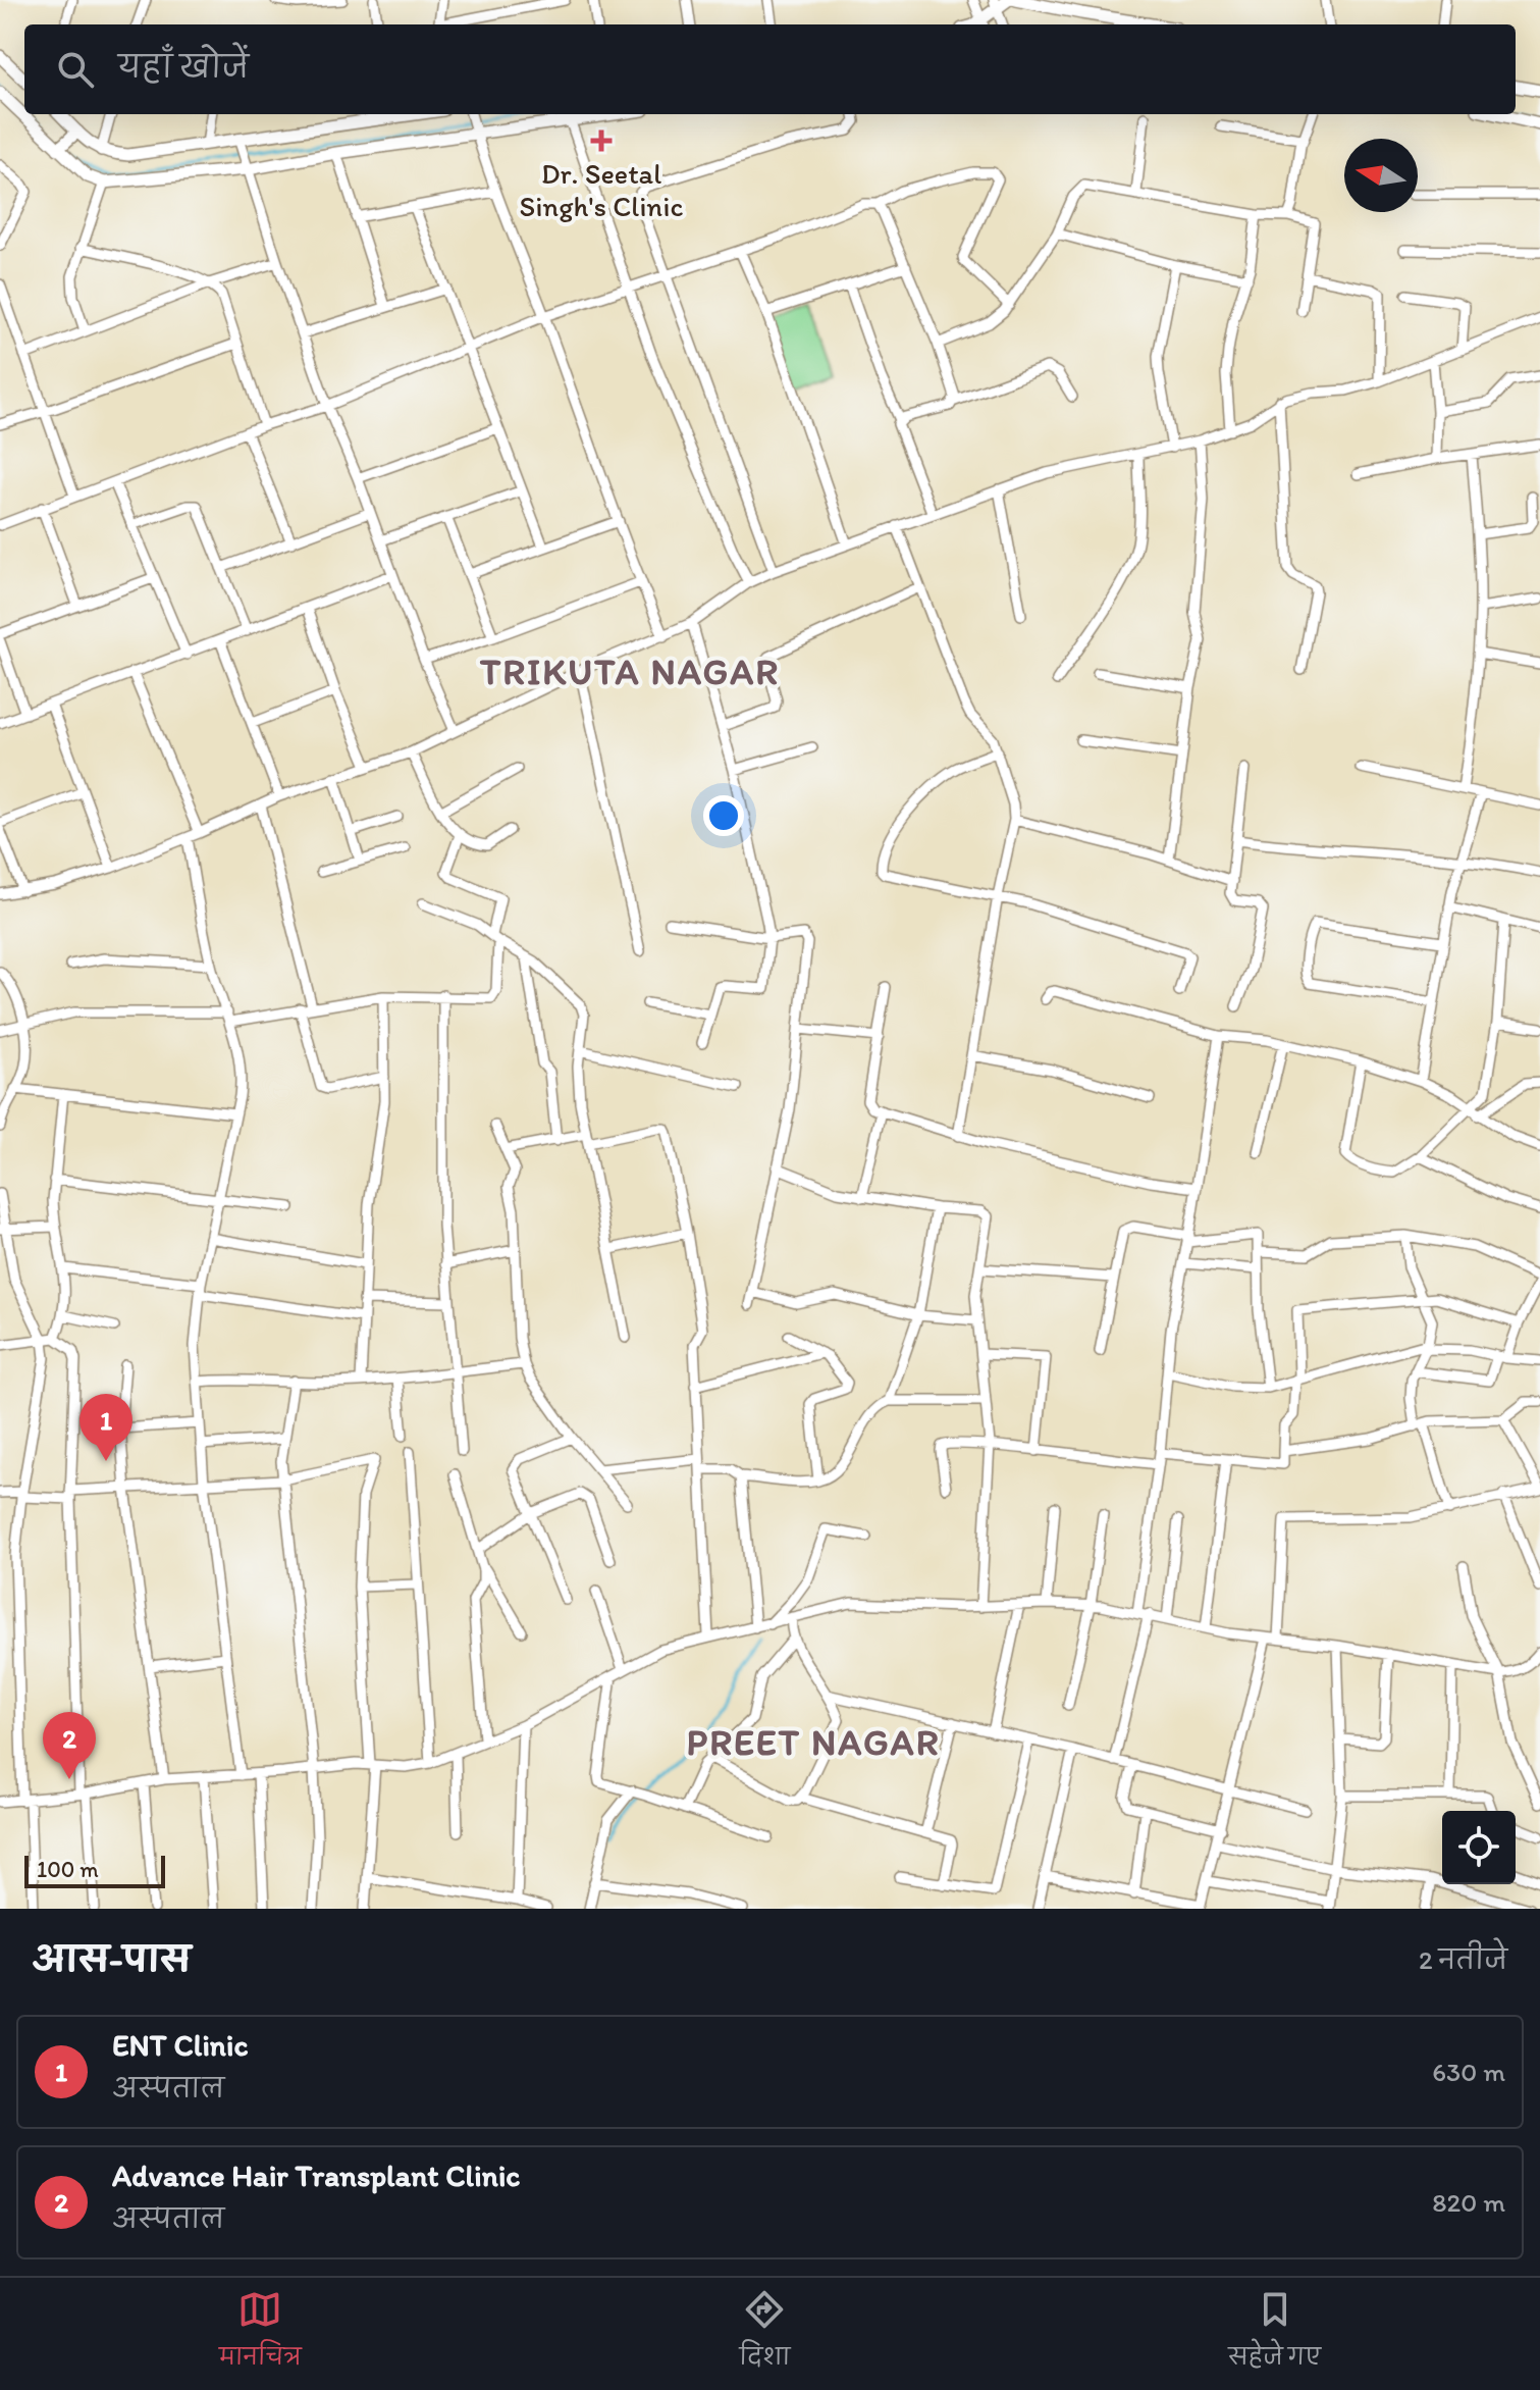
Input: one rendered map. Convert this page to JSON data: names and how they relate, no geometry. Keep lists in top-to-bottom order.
{
  "districts": ["TRIKUTA NAGAR", "PREET NAGAR"],
  "places": {
    "health": ["Dr. Seetal Singh's Clinic"]
  },
  "scale_bar": "100 m",
  "north": "left",
  "page": {
    "search": "यहाँ खोजें",
    "pins": ["1", "2"],
    "scale": "100 m",
    "heading": ["आस-पास", "2 नतीजे"],
    "list": [
      {
        "mark": "1",
        "name": "ENT Clinic",
        "note": "अस्पताल",
        "value": "630 m"
      },
      {
        "mark": "2",
        "name": "Advance Hair Transplant Clinic",
        "note": "अस्पताल",
        "value": "820 m"
      }
    ],
    "nav": ["मानचित्र", "दिशा", "सहेजे गए"]
  }
}
